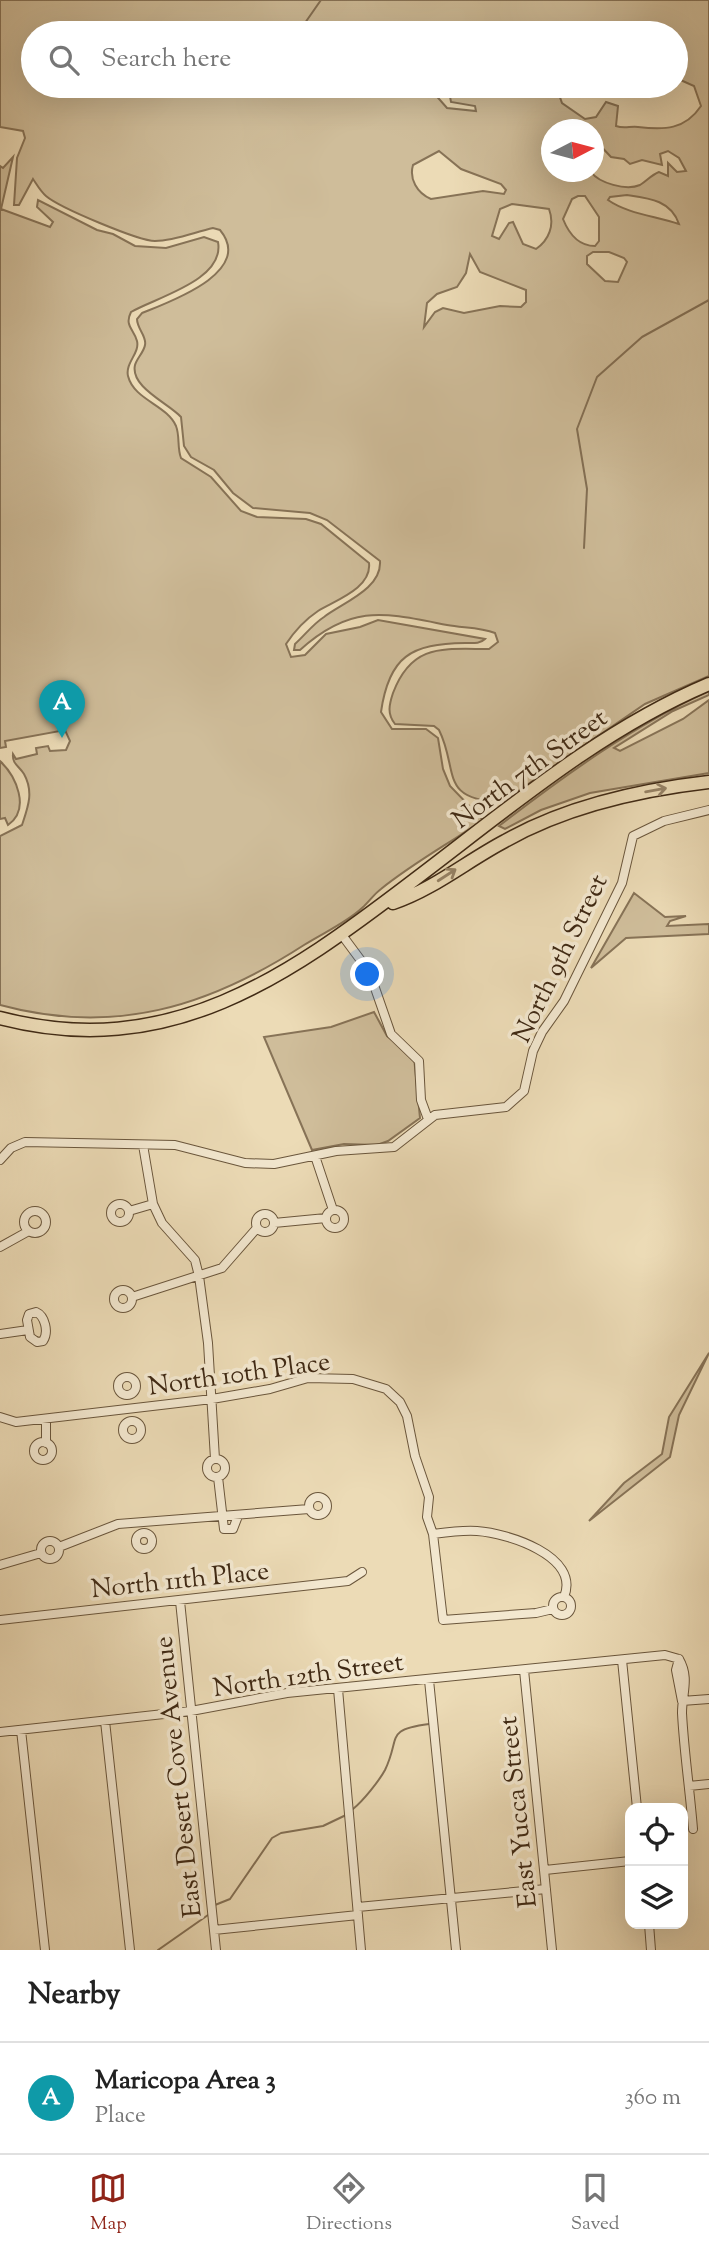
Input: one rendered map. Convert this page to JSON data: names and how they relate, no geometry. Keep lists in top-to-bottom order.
{
  "streets": {
    "main road": ["North 7th Street"],
    "street": [
      "North 9th Street",
      "North 10th Place",
      "North 11th Place",
      "North 12th Street",
      "East Desert Cove Avenue",
      "East Yucca Street"
    ]
  },
  "crossings": [
    ["North 11th Place", "East Desert Cove Avenue"],
    ["North 12th Street", "East Desert Cove Avenue"],
    ["North 12th Street", "East Yucca Street"]
  ],
  "north": "right",
  "page": {
    "search": "Search here",
    "pins": "A",
    "heading": "Nearby",
    "list": [
      {
        "mark": "A",
        "name": "Maricopa Area 3",
        "note": "Place",
        "value": "360 m"
      }
    ],
    "nav": ["Map", "Directions", "Saved"]
  }
}
